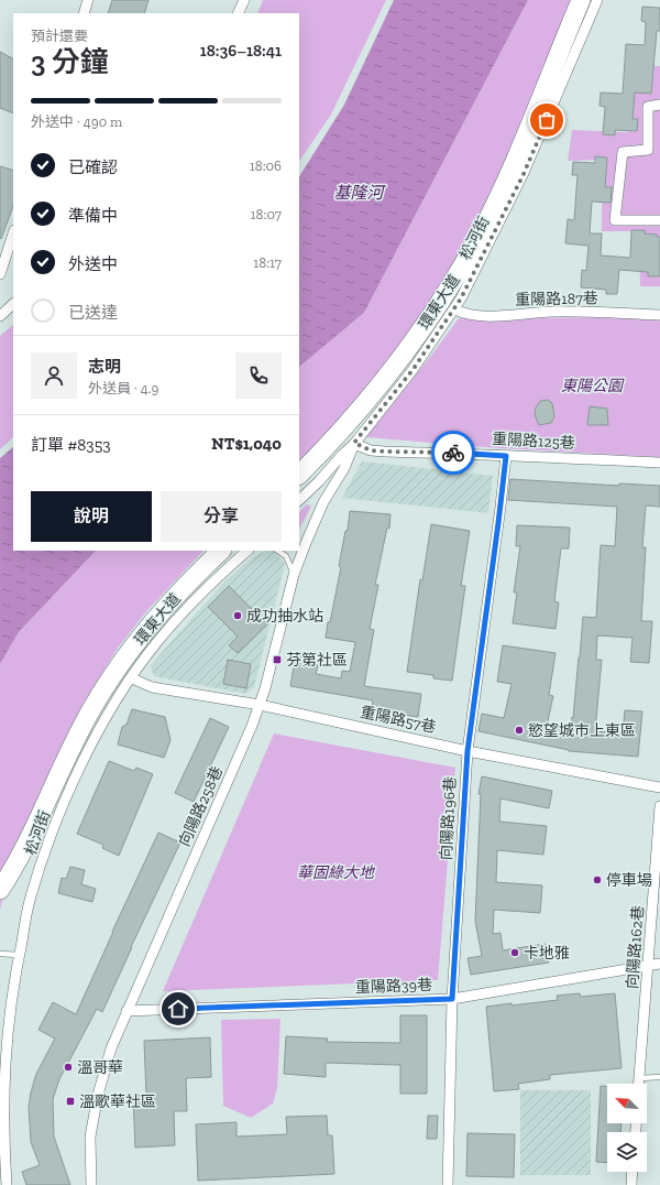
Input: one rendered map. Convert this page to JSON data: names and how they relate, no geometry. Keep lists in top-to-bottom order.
{
  "streets": {
    "highway": ["環東大道"],
    "street": [
      "松河街",
      "重陽路187巷",
      "重陽路125巷",
      "重陽路57巷",
      "向陽路258巷",
      "向陽路196巷",
      "向陽路162巷",
      "重陽路39巷"
    ]
  },
  "crossings": [
    ["松河街", "重陽路187巷"],
    ["松河街", "重陽路125巷"],
    ["松河街", "重陽路57巷"],
    ["松河街", "向陽路258巷"],
    ["重陽路125巷", "向陽路258巷"],
    ["重陽路125巷", "向陽路196巷"],
    ["重陽路57巷", "向陽路258巷"],
    ["重陽路57巷", "向陽路196巷"],
    ["向陽路258巷", "重陽路39巷"],
    ["向陽路196巷", "重陽路39巷"],
    ["向陽路162巷", "重陽路39巷"]
  ],
  "water": ["基隆河"],
  "parks": ["東陽公園", "華固綠大地"],
  "places": {
    "other": [
      "成功抽水站",
      "慾望城市上東區",
      "停車場",
      "卡地雅",
      "溫哥華"
    ],
    "transit": ["芬第社區", "溫歌華社區"]
  },
  "north": "top left",
  "page": {
    "heading": ["3 分鐘", "預計還要", "18:36–18:41"],
    "panel": [
      "志明",
      "外送員 · 4.9",
      "訂單 #8353",
      "NT$1,040"
    ],
    "bar": "外送中 · 490 m",
    "list": [
      ["已確認", "18:06"],
      ["準備中", "18:07"],
      ["外送中", "18:17"],
      "已送達"
    ],
    "buttons": ["說明", "分享"]
  }
}
